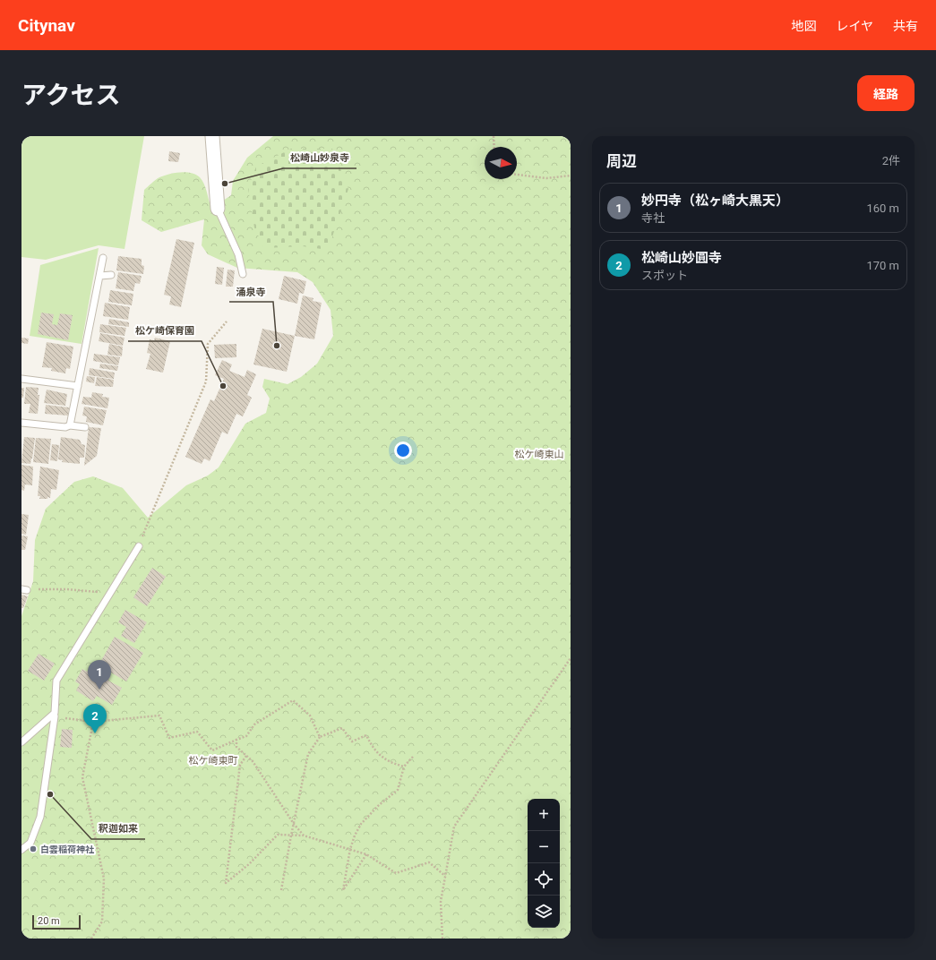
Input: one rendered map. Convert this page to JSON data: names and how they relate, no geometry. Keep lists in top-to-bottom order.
{
  "districts": ["松ケ崎東山", "松ケ崎東町"],
  "places": [
    "松崎山妙泉寺",
    "涌泉寺",
    "松ケ崎保育園",
    "釈迦如来",
    "白雲稲荷神社"
  ],
  "scale_bar": "20 m",
  "north": "right",
  "page": {
    "header": "Citynav",
    "nav": ["地図", "レイヤ", "共有"],
    "title": "アクセス",
    "buttons": "経路",
    "heading": ["周辺", "2件"],
    "list": [
      {
        "mark": "1",
        "name": "妙円寺（松ヶ崎大黒天）",
        "note": "寺社",
        "value": "160 m"
      },
      {
        "mark": "2",
        "name": "松崎山妙圓寺",
        "note": "スポット",
        "value": "170 m"
      }
    ],
    "pins": ["1", "2"],
    "map_buttons": ["+", "−"],
    "scale": "20 m"
  }
}
